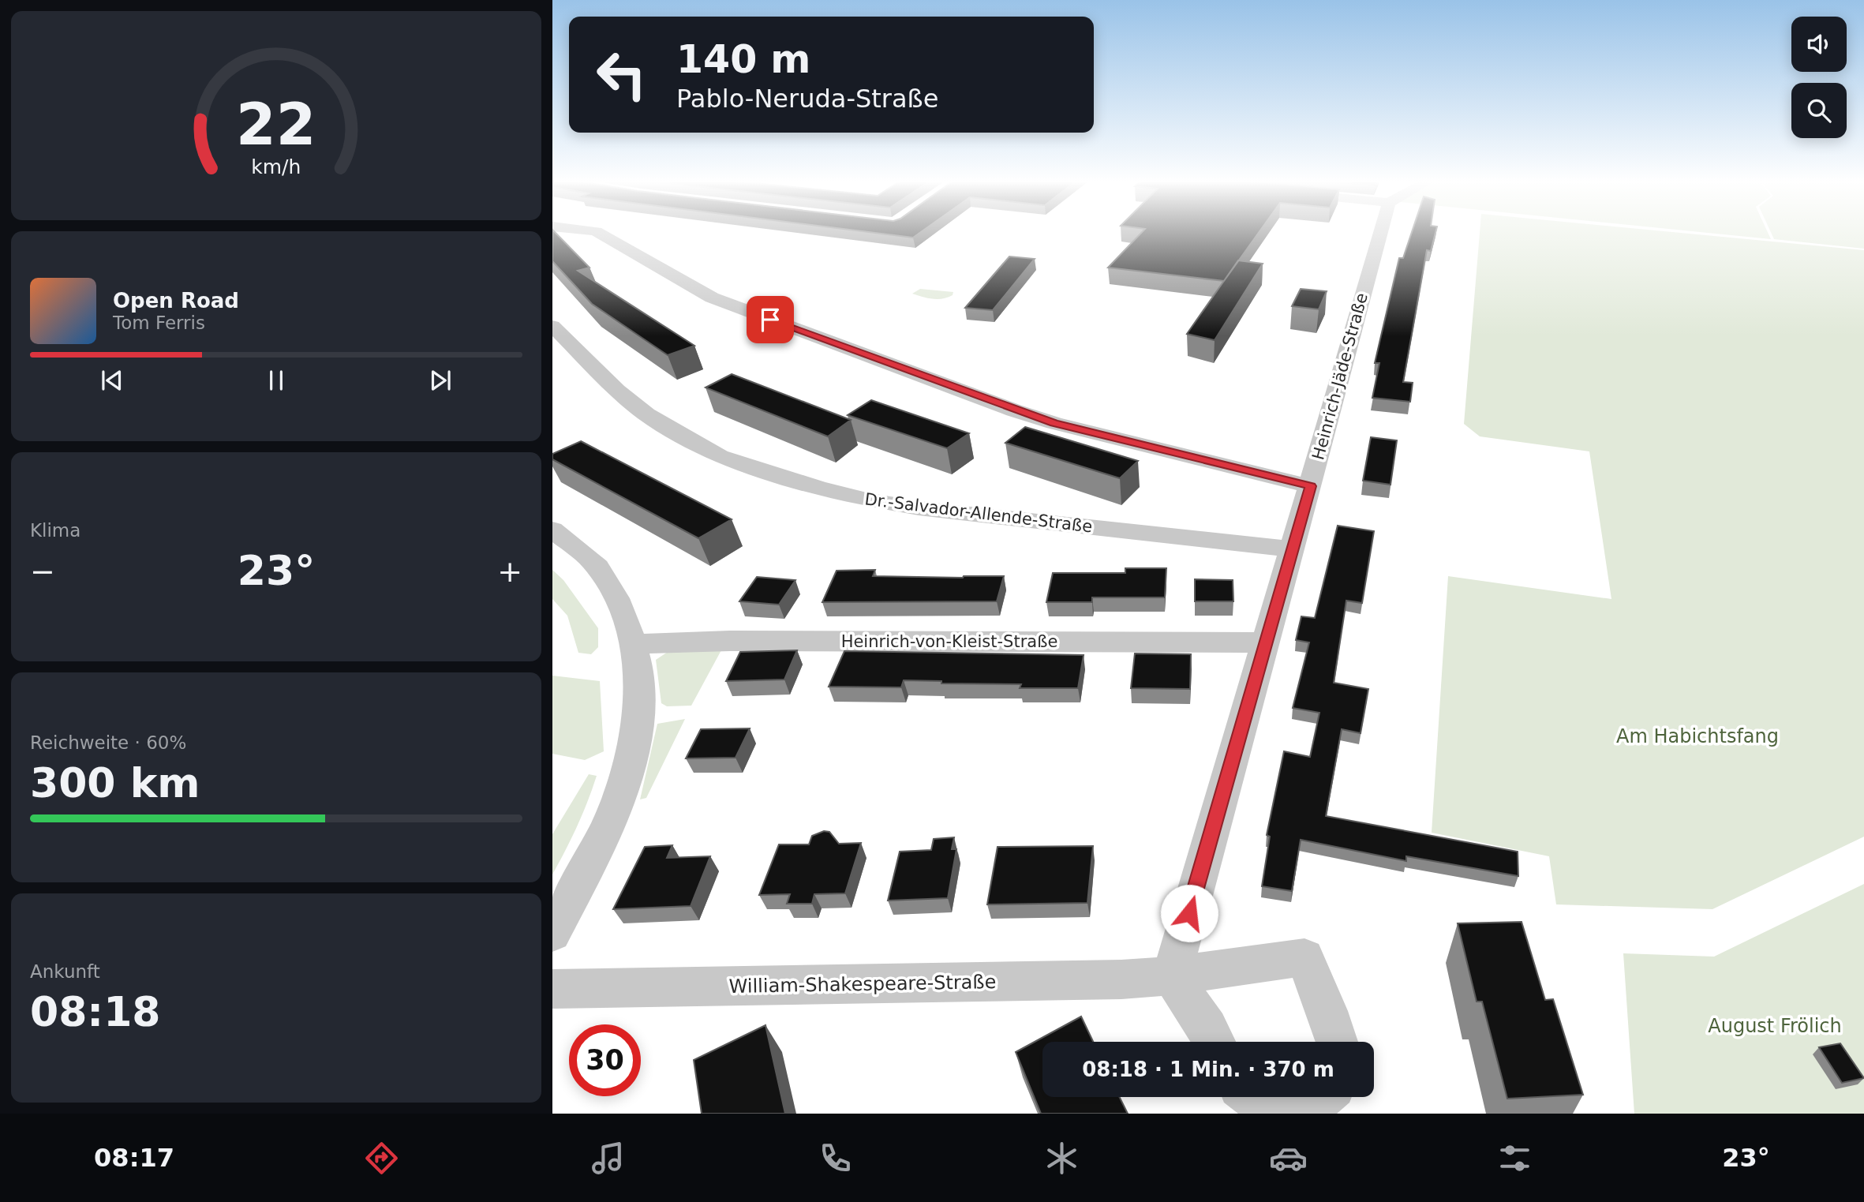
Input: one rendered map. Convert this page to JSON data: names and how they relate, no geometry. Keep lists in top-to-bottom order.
{
  "streets": {
    "street": [
      "Heinrich-Jäde-Straße",
      "Dr.-Salvador-Allende-Straße",
      "Heinrich-von-Kleist-Straße",
      "William-Shakespeare-Straße"
    ]
  },
  "crossings": [
    ["Heinrich-Jäde-Straße", "Dr.-Salvador-Allende-Straße"],
    ["Heinrich-Jäde-Straße", "Heinrich-von-Kleist-Straße"],
    ["Heinrich-Jäde-Straße", "William-Shakespeare-Straße"]
  ],
  "parks": ["Am Habichtsfang", "August Frölich"],
  "page": {
    "turn": ["140 m", "Pablo-Neruda-Straße"],
    "song": ["Open Road", "Tom Ferris"],
    "tile": [
      "Klima",
      ["Reichweite · 60%", "300 km"],
      ["Ankunft", "08:18"]
    ],
    "heat": ["−", "23°", "+"],
    "limit": "30",
    "trip": "08:18 · 1 Min. · 370 m",
    "tabs": ["08:17", "23°"],
    "gauge": ["22", "km/h"]
  }
}
